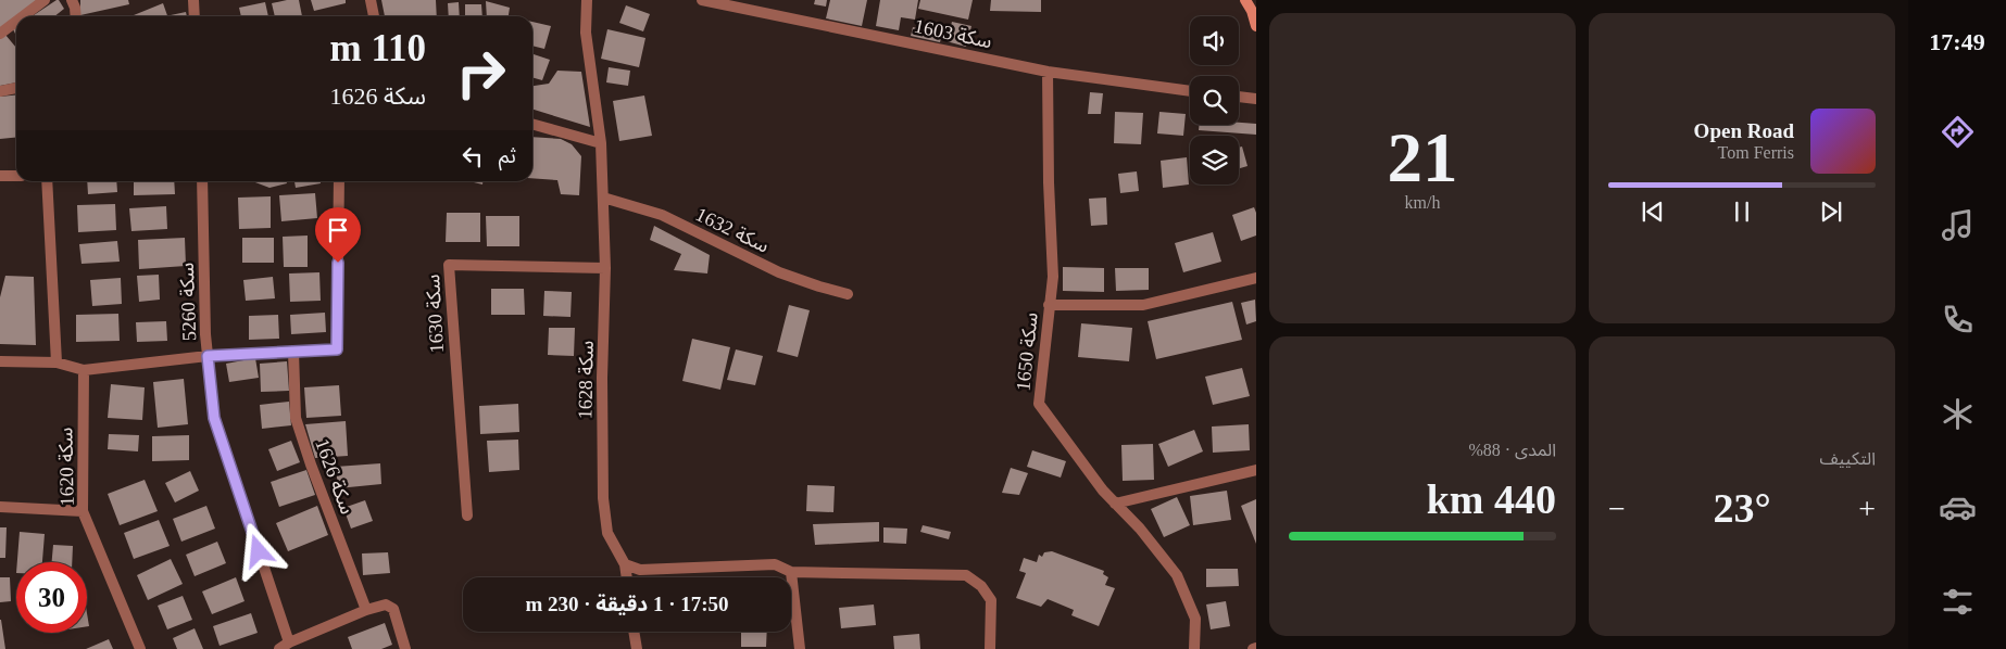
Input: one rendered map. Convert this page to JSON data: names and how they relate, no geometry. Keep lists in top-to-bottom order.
{
  "streets": {
    "street": [
      "سكة 1603",
      "سكة 1632",
      "سكة 5260",
      "سكة 1630",
      "سكة 1650",
      "سكة 1628",
      "سكة 1620",
      "سكة 1626"
    ]
  },
  "crossings": [
    ["سكة 1603", "سكة 1650"],
    ["سكة 1632", "سكة 1628"],
    ["سكة 1630", "سكة 1628"]
  ],
  "page": {
    "tabs": "17:49",
    "tile": [
      ["21", "km/h"],
      "التكييف",
      ["المدى · 88%", "440 km"]
    ],
    "turn": ["110 m", "سكة 1626"],
    "song": ["Open Road", "Tom Ferris"],
    "then": "ثم",
    "heat": ["−", "23°", "+"],
    "limit": "30",
    "trip": "17:50 · 1 دقيقة · 230 m"
  }
}
